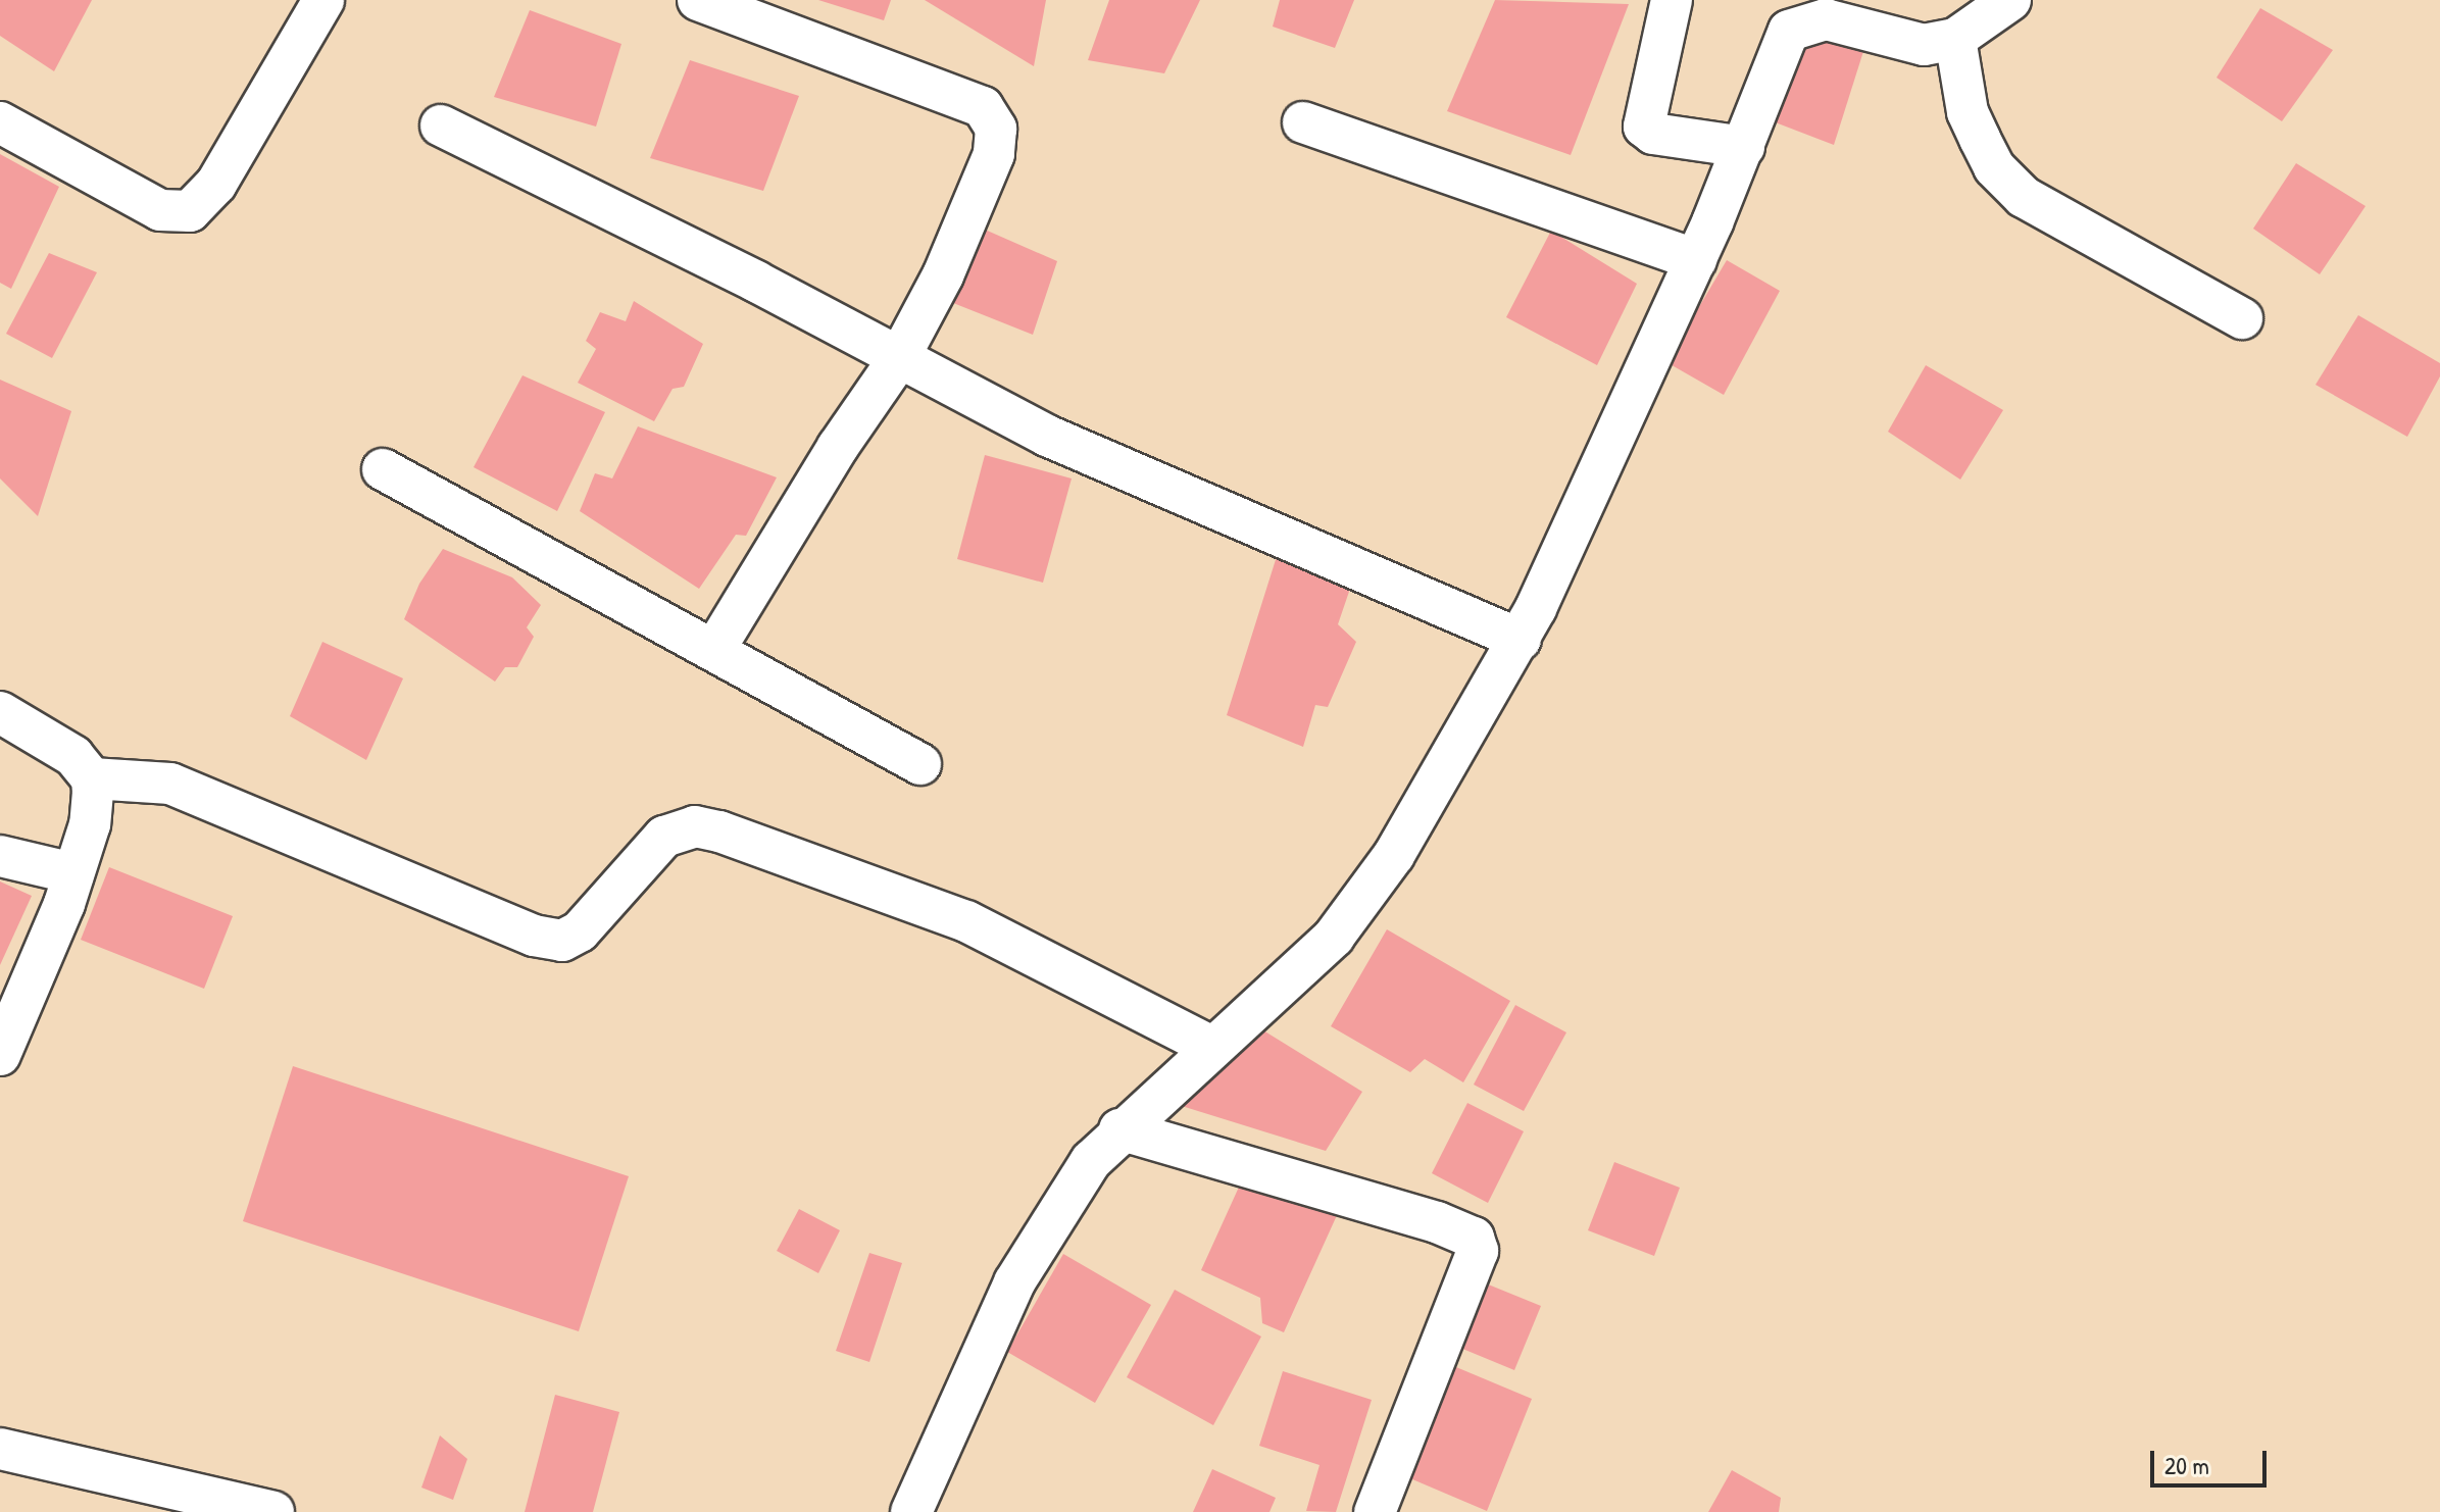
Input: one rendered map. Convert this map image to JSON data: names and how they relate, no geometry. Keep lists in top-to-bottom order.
{
  "scale_bar": "20 m"
}
